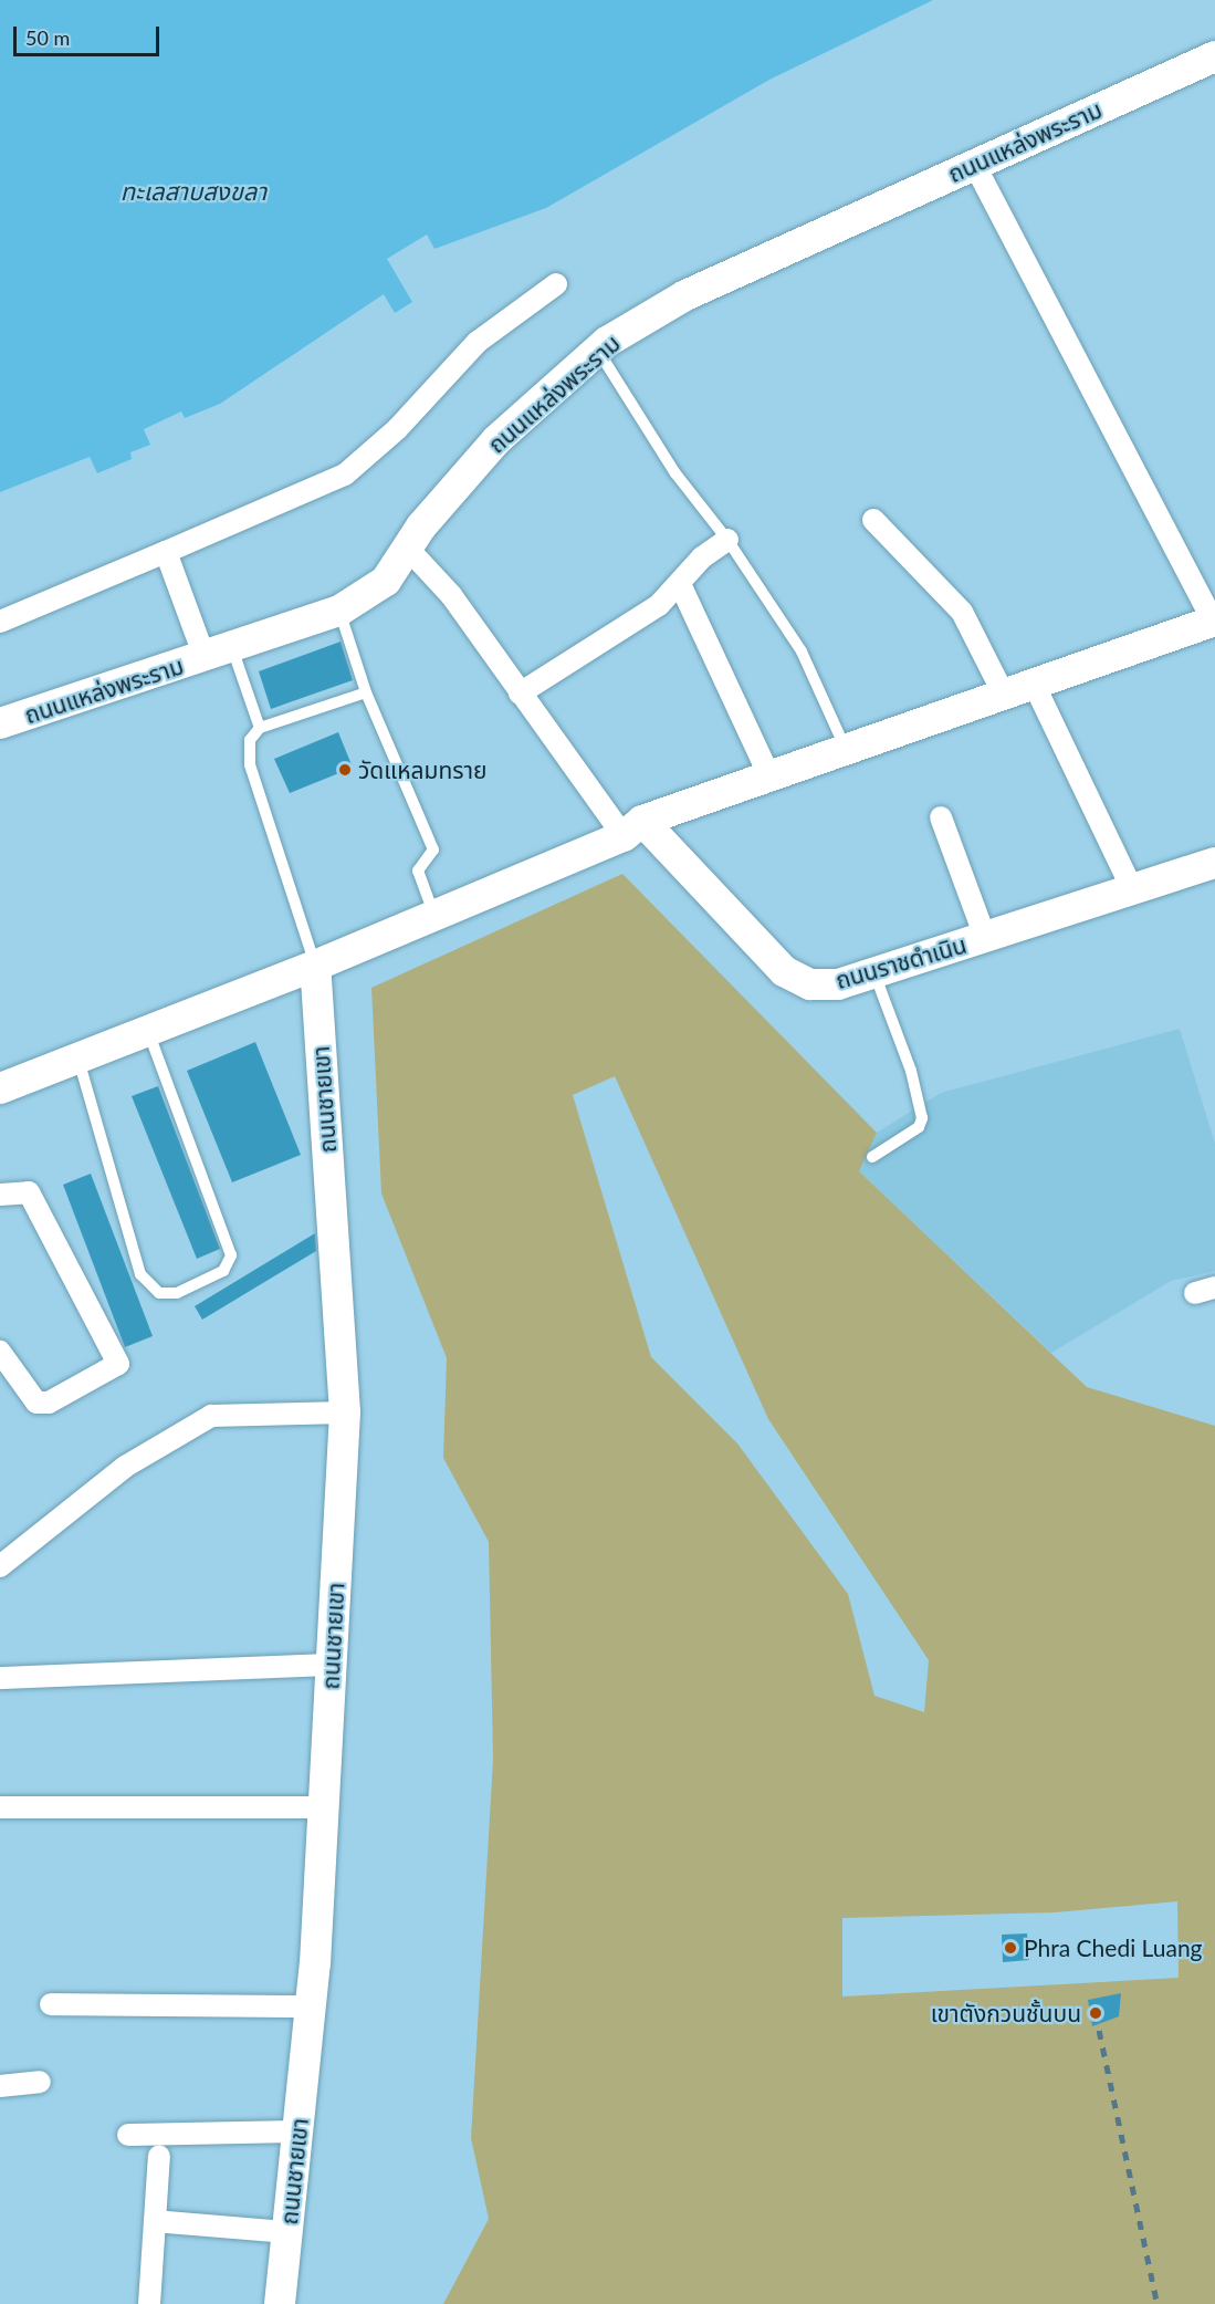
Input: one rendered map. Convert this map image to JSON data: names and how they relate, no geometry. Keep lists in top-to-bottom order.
{
  "streets": {
    "street": ["ถนนแหล่งพระราม", "ถนนราชดำเนิน", "ถนนชายเขา"]
  },
  "water": ["ทะเลสาบสงขลา"],
  "places": ["วัดแหลมทราย", "Phra Chedi Luang", "เขาตังกวนชั้นบน"],
  "scale_bar": "50 m"
}
